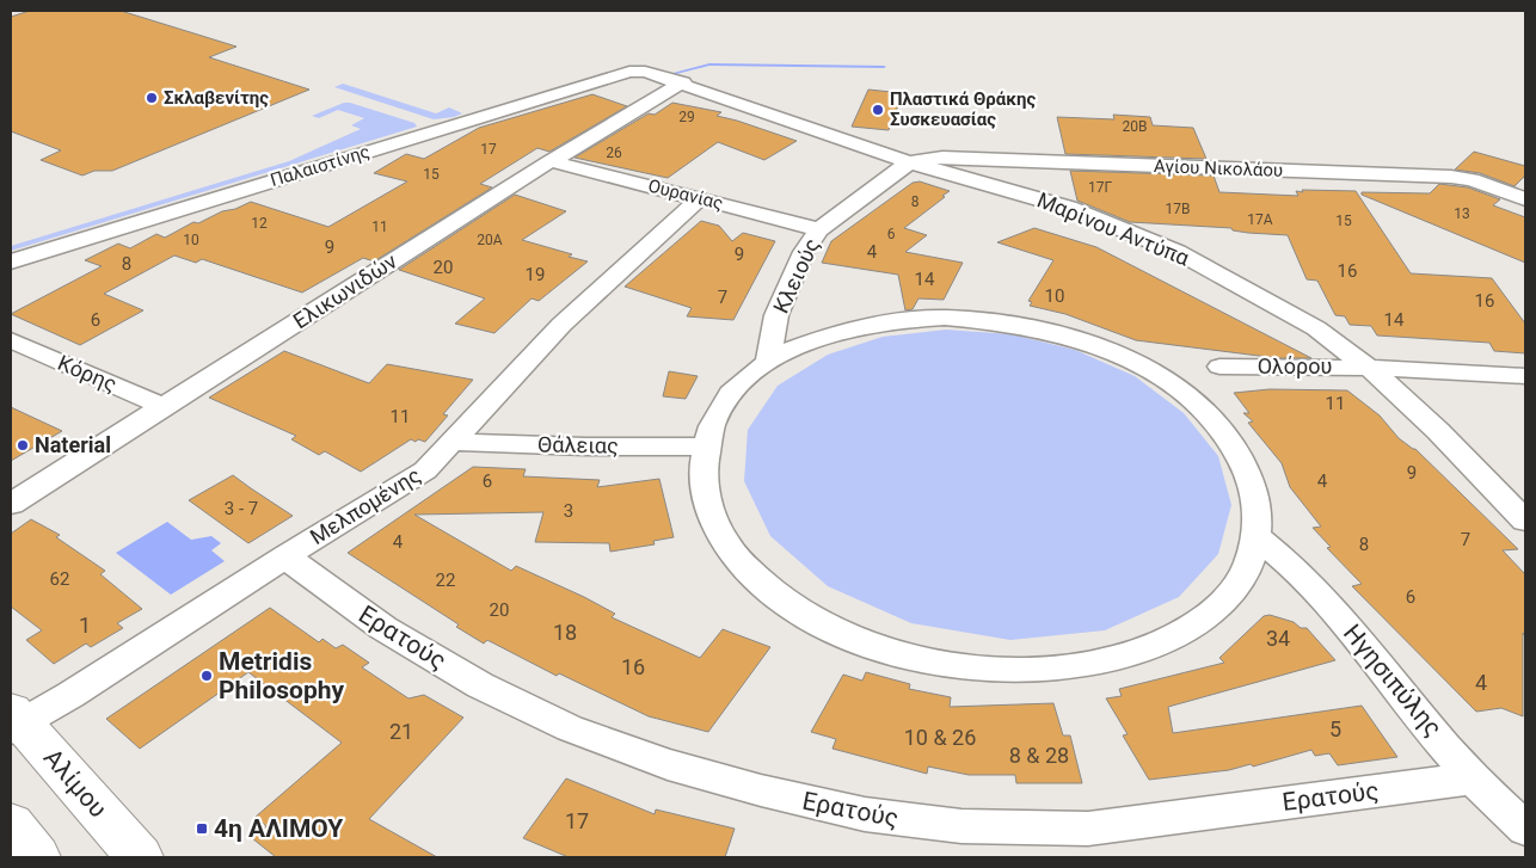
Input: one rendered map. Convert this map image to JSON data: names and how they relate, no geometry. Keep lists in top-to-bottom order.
{
  "streets": {
    "main road": ["Αλίμου"],
    "street": [
      "Παλαιστίνης",
      "Αγίου Νικολάου",
      "Ουρανίας",
      "Μαρίνου Αντύπα",
      "Κλειούς",
      "Ελικωνιδών",
      "Ολόρου",
      "Κόρης",
      "Θάλειας",
      "Μελπομένης",
      "Ερατούς",
      "Ηγησιπύλης"
    ]
  },
  "crossings": [
    ["Παλαιστίνης", "Μαρίνου Αντύπα"],
    ["Αγίου Νικολάου", "Μαρίνου Αντύπα"],
    ["Αγίου Νικολάου", "Κλειούς"],
    ["Ουρανίας", "Κλειούς"],
    ["Ουρανίας", "Ελικωνιδών"],
    ["Ουρανίας", "Μελπομένης"],
    ["Μαρίνου Αντύπα", "Κλειούς"],
    ["Μαρίνου Αντύπα", "Ελικωνιδών"],
    ["Μαρίνου Αντύπα", "Ολόρου"],
    ["Ελικωνιδών", "Κόρης"],
    ["Θάλειας", "Μελπομένης"],
    ["Μελπομένης", "Ερατούς"],
    ["Μελπομένης", "Αλίμου"],
    ["Ερατούς", "Ηγησιπύλης"]
  ],
  "places": {
    "other": [
      "Σκλαβενίτης",
      "Πλαστικά Θράκης Συσκευασίας",
      "Naterial",
      "Metridis Philosophy"
    ],
    "transit": ["4η ΑΛΙΜΟΥ"]
  },
  "house_numbers": [
    "29",
    "20Β",
    "17",
    "26",
    "15",
    "17Γ",
    "8",
    "17Β",
    "13",
    "17Α",
    "15",
    "12",
    "11",
    "6",
    "10",
    "20Α",
    "9",
    "4",
    "9",
    "8",
    "20",
    "16",
    "19",
    "14",
    "10",
    "7",
    "16",
    "6",
    "14",
    "11",
    "11",
    "9",
    "6",
    "4",
    "3 - 7",
    "3",
    "7",
    "4",
    "8",
    "62",
    "22",
    "6",
    "20",
    "1",
    "18",
    "34",
    "16",
    "4",
    "5",
    "21",
    "10 & 26",
    "8 & 28",
    "17"
  ]
}
